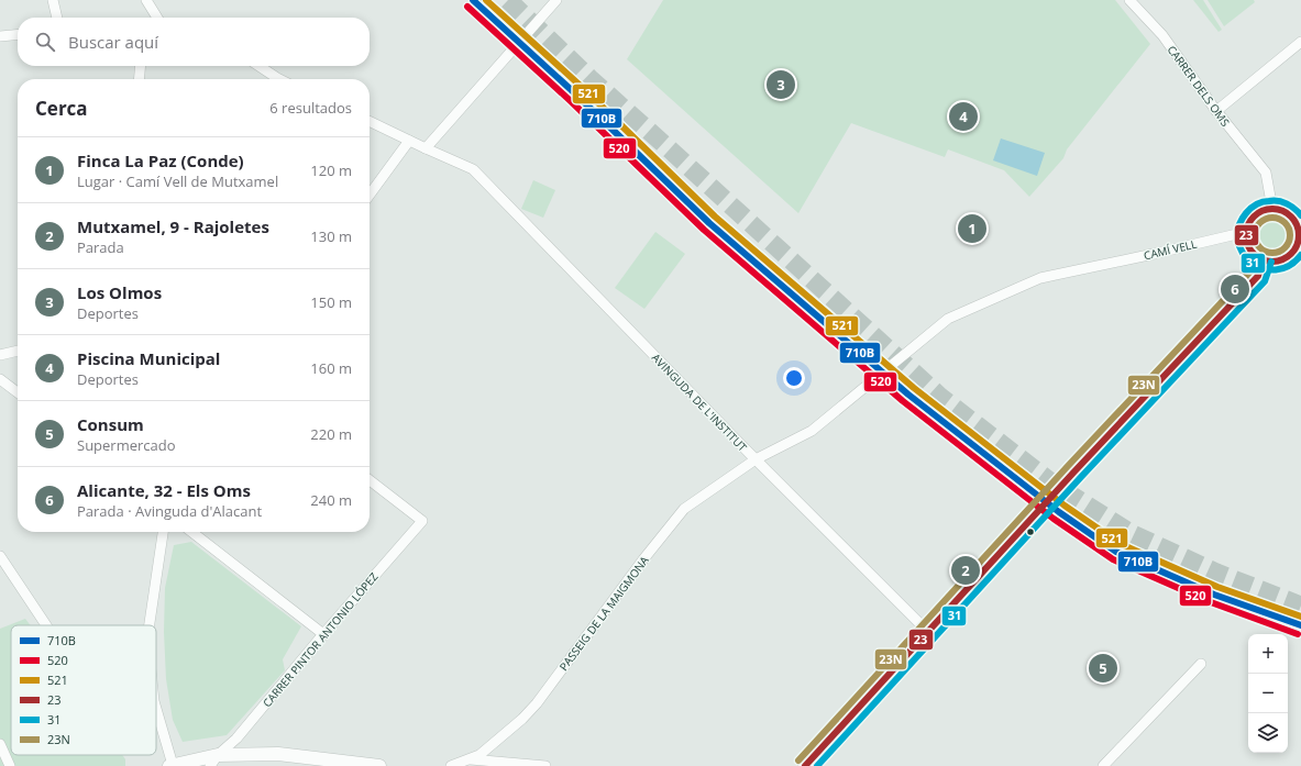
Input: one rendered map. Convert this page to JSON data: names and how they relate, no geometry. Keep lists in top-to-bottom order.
{
  "streets": {
    "street": [
      "CARRER DELS OMS",
      "CAMÍ VELL",
      "AVINGUDA DE L'INSTITUT",
      "PASSEIG DE LA MAIGMONA",
      "CARRER PINTOR ANTONIO LÓPEZ"
    ]
  },
  "crossings": [
    ["CARRER DELS OMS", "CAMÍ VELL"],
    ["CAMÍ VELL", "AVINGUDA DE L'INSTITUT"],
    ["CAMÍ VELL", "PASSEIG DE LA MAIGMONA"],
    ["AVINGUDA DE L'INSTITUT", "PASSEIG DE LA MAIGMONA"]
  ],
  "lines": [
    "transit line 710B",
    "transit line 521",
    "transit line 520",
    "transit line 31",
    "transit line 23",
    "transit line 23N"
  ],
  "legend": [
    "710B",
    "520",
    "521",
    "23",
    "31",
    "23N"
  ],
  "page": {
    "search": "Buscar aquí",
    "pins": [
      "3",
      "4",
      "1",
      "6",
      "2",
      "5"
    ],
    "heading": ["Cerca", "6 resultados"],
    "list": [
      {
        "mark": "1",
        "name": "Finca La Paz (Conde)",
        "note": "Lugar · Camí Vell de Mutxamel",
        "value": "120 m"
      },
      {
        "mark": "2",
        "name": "Mutxamel, 9 - Rajoletes",
        "note": "Parada",
        "value": "130 m"
      },
      {
        "mark": "3",
        "name": "Los Olmos",
        "note": "Deportes",
        "value": "150 m"
      },
      {
        "mark": "4",
        "name": "Piscina Municipal",
        "note": "Deportes",
        "value": "160 m"
      },
      {
        "mark": "5",
        "name": "Consum",
        "note": "Supermercado",
        "value": "220 m"
      },
      {
        "mark": "6",
        "name": "Alicante, 32 - Els Oms",
        "note": "Parada · Avinguda d'Alacant",
        "value": "240 m"
      }
    ],
    "map_buttons": ["+", "−"]
  }
}
